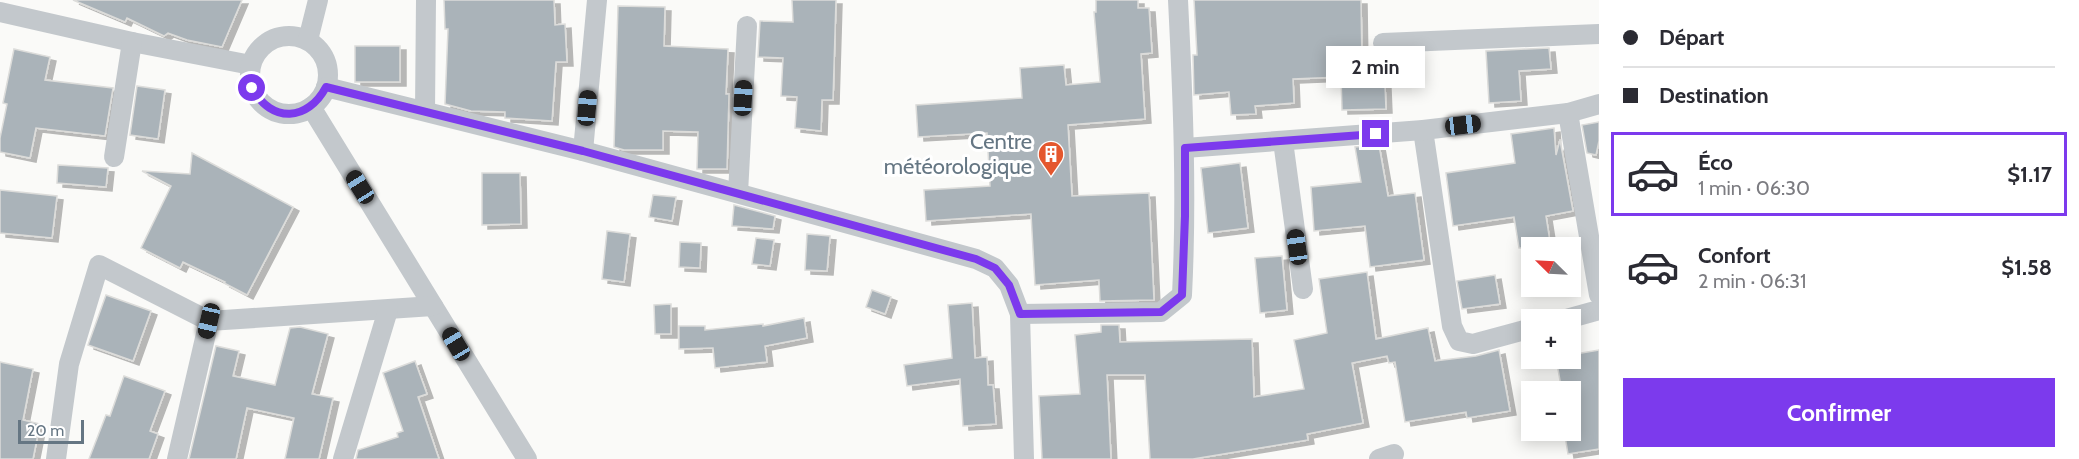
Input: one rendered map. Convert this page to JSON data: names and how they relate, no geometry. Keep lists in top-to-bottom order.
{
  "places": {
    "building": ["Centre météorologique"]
  },
  "scale_bar": "20 m",
  "north": "top left",
  "page": {
    "banner": ["Départ", "Destination"],
    "bubble": "2 min",
    "list": [
      {
        "name": "Éco",
        "note": "1 min · 06:30",
        "value": "$1.17"
      },
      {
        "name": "Confort",
        "note": "2 min · 06:31",
        "value": "$1.58"
      }
    ],
    "map_buttons": ["+", "−"],
    "buttons": "Confirmer",
    "scale": "20 m"
  }
}
